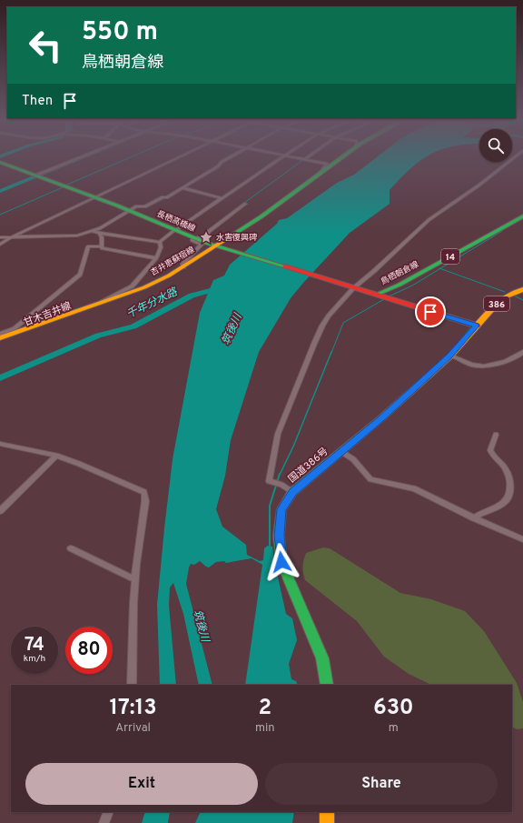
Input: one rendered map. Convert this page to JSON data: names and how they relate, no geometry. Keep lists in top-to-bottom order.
{
  "streets": {
    "main road": [
      "長栖高橋線",
      "14",
      "吉井恵蘇宿線",
      "鳥栖朝倉線",
      "386",
      "甘木吉井線",
      "国道386号"
    ]
  },
  "crossings": [
    ["長栖高橋線", "吉井恵蘇宿線"],
    ["吉井恵蘇宿線", "甘木吉井線"],
    ["鳥栖朝倉線", "国道386号"]
  ],
  "water": ["千年分水路", "筑後川"],
  "places": {
    "place": ["水害復興碑"]
  },
  "page": {
    "turn": ["550 m", "鳥栖朝倉線"],
    "then": "Then",
    "speed": "74 km/h",
    "limit": "80",
    "eta": [
      "17:13",
      "Arrival",
      "2",
      "min",
      "630",
      "m"
    ],
    "buttons": ["Exit", "Share"]
  }
}
